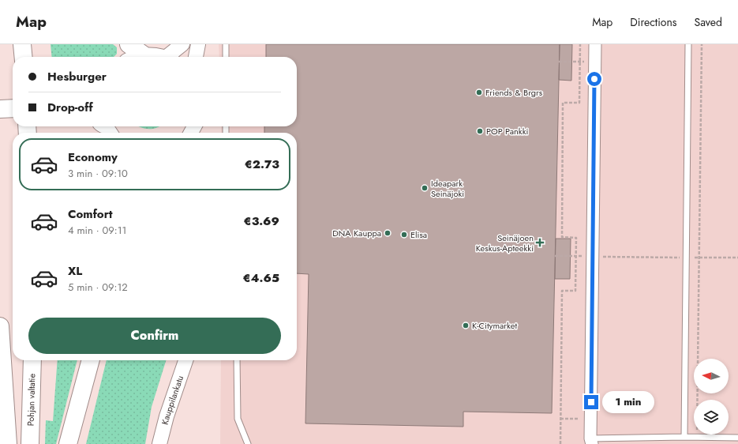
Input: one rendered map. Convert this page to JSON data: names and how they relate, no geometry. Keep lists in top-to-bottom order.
{
  "streets": {
    "main road": ["Pohjan valtatie"],
    "street": ["Kauppilankatu"]
  },
  "places": {
    "other": [
      "Friends & Brgrs",
      "POP Pankki",
      "Ideapark Seinäjoki",
      "DNA Kauppa",
      "Elisa",
      "K-Citymarket"
    ],
    "health": ["Seinäjoen Keskus-Apteekki"]
  },
  "north": "left",
  "page": {
    "header": "Map",
    "nav": ["Map", "Directions", "Saved"],
    "banner": ["Hesburger", "Drop-off"],
    "list": [
      {
        "name": "Economy",
        "note": "3 min · 09:10",
        "value": "€2.73"
      },
      {
        "name": "Comfort",
        "note": "4 min · 09:11",
        "value": "€3.69"
      },
      {
        "name": "XL",
        "note": "5 min · 09:12",
        "value": "€4.65"
      }
    ],
    "buttons": "Confirm",
    "bubble": "1 min"
  }
}
